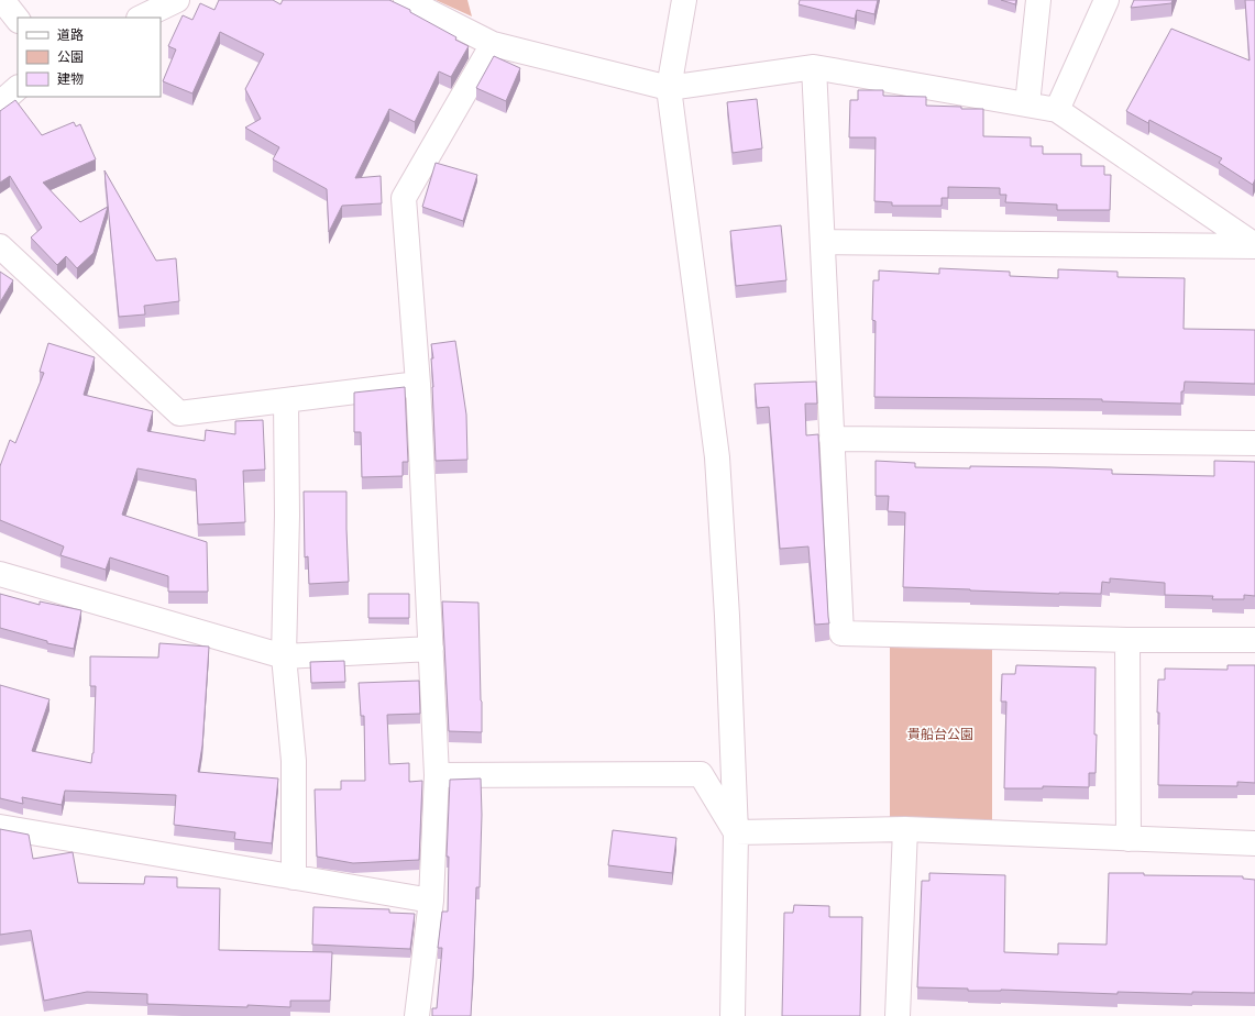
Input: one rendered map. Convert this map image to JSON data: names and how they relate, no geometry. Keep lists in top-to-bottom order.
{
  "parks": ["貴船台公園"],
  "legend": ["道路", "公園", "建物"]
}
